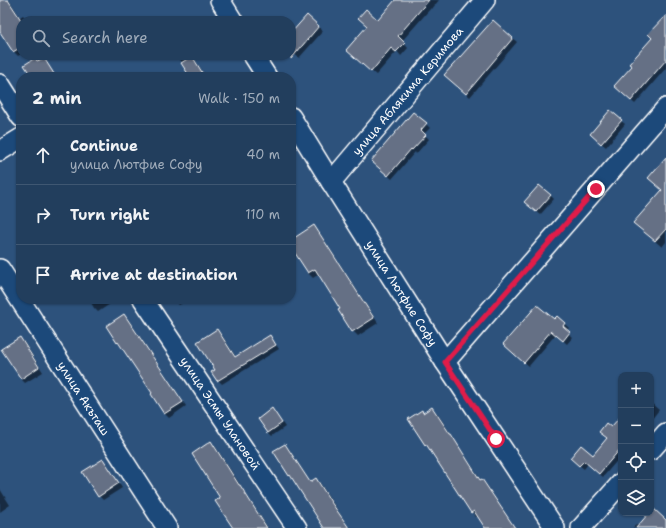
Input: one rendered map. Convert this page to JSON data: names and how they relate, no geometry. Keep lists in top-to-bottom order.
{
  "streets": {
    "street": [
      "улица Аблякима Керимова",
      "улица Лютфие Софу",
      "улица Акъташ",
      "улица Эсмы Улановой"
    ]
  },
  "crossings": [
    ["улица Аблякима Керимова", "улица Лютфие Софу"]
  ],
  "page": {
    "search": "Search here",
    "heading": ["2 min", "Walk · 150 m"],
    "list": [
      ["Continue", "улица Лютфие Софу", "40 m"],
      ["Turn right", "110 m"],
      "Arrive at destination"
    ],
    "map_buttons": ["+", "−"]
  }
}
